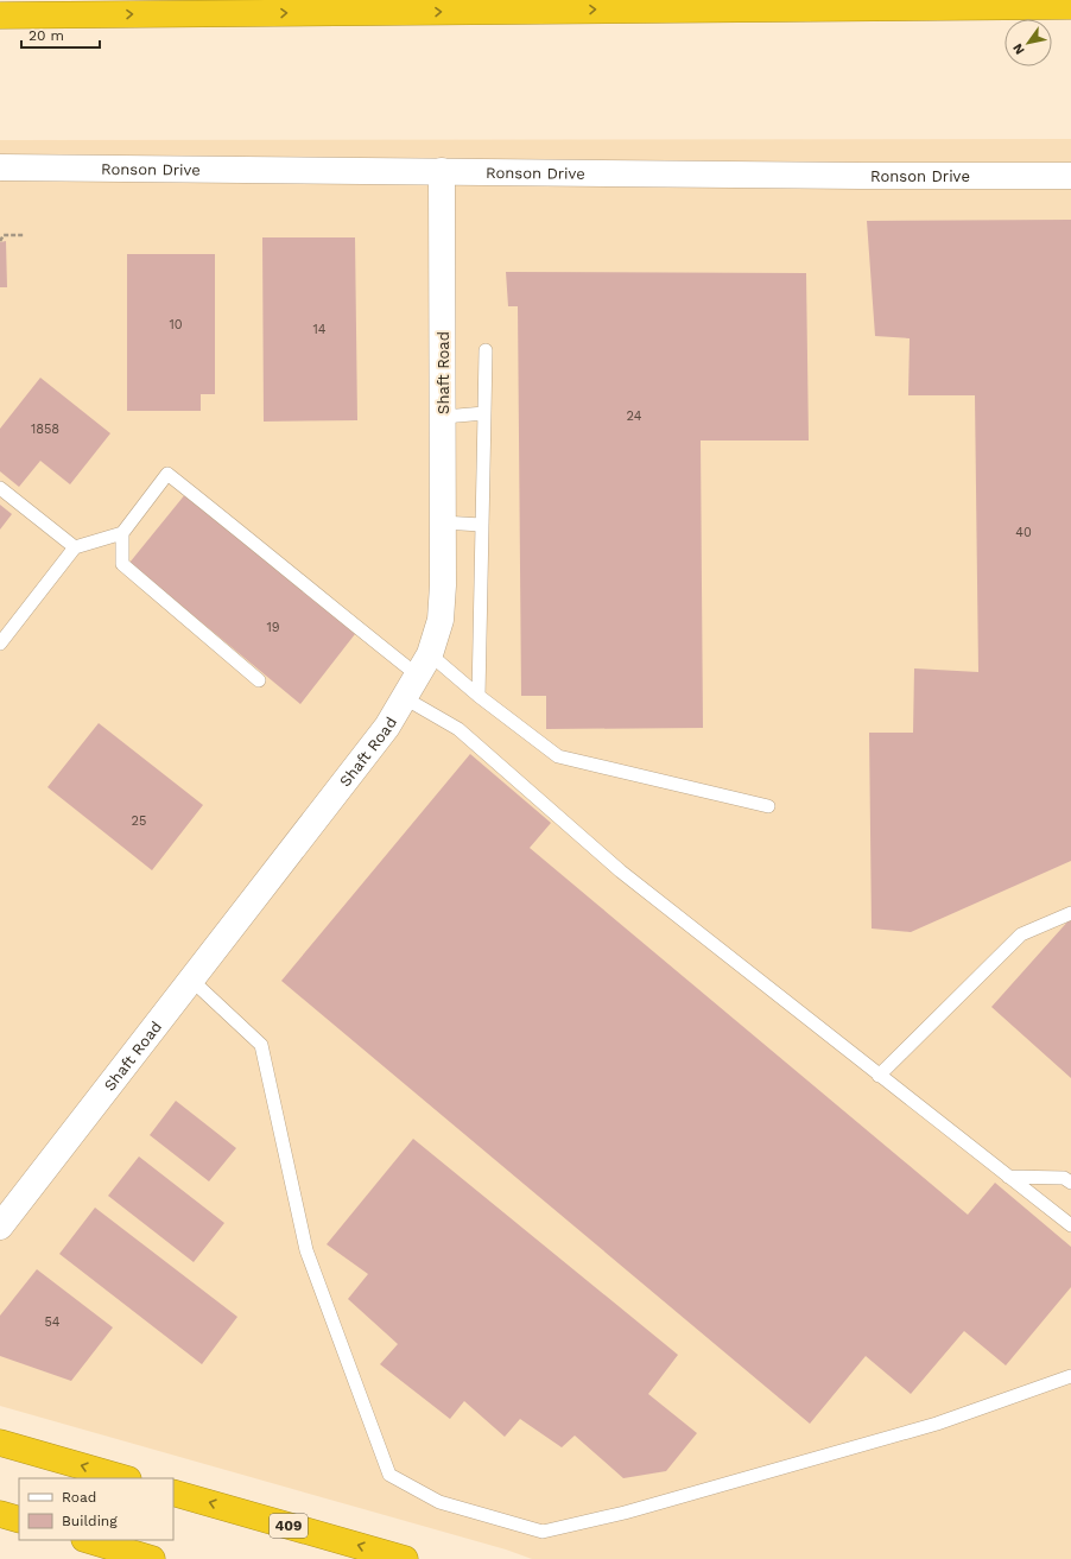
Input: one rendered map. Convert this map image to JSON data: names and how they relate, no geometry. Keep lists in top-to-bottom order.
{
  "streets": {
    "highway": ["409"],
    "street": ["Ronson Drive", "Shaft Road"]
  },
  "crossings": [
    ["Ronson Drive", "Shaft Road"]
  ],
  "house_numbers": [
    "10",
    "14",
    "24",
    "1858",
    "40",
    "19",
    "25",
    "54"
  ],
  "legend": ["Road", "Building"],
  "scale_bar": "20 m",
  "north": "bottom left"
}
